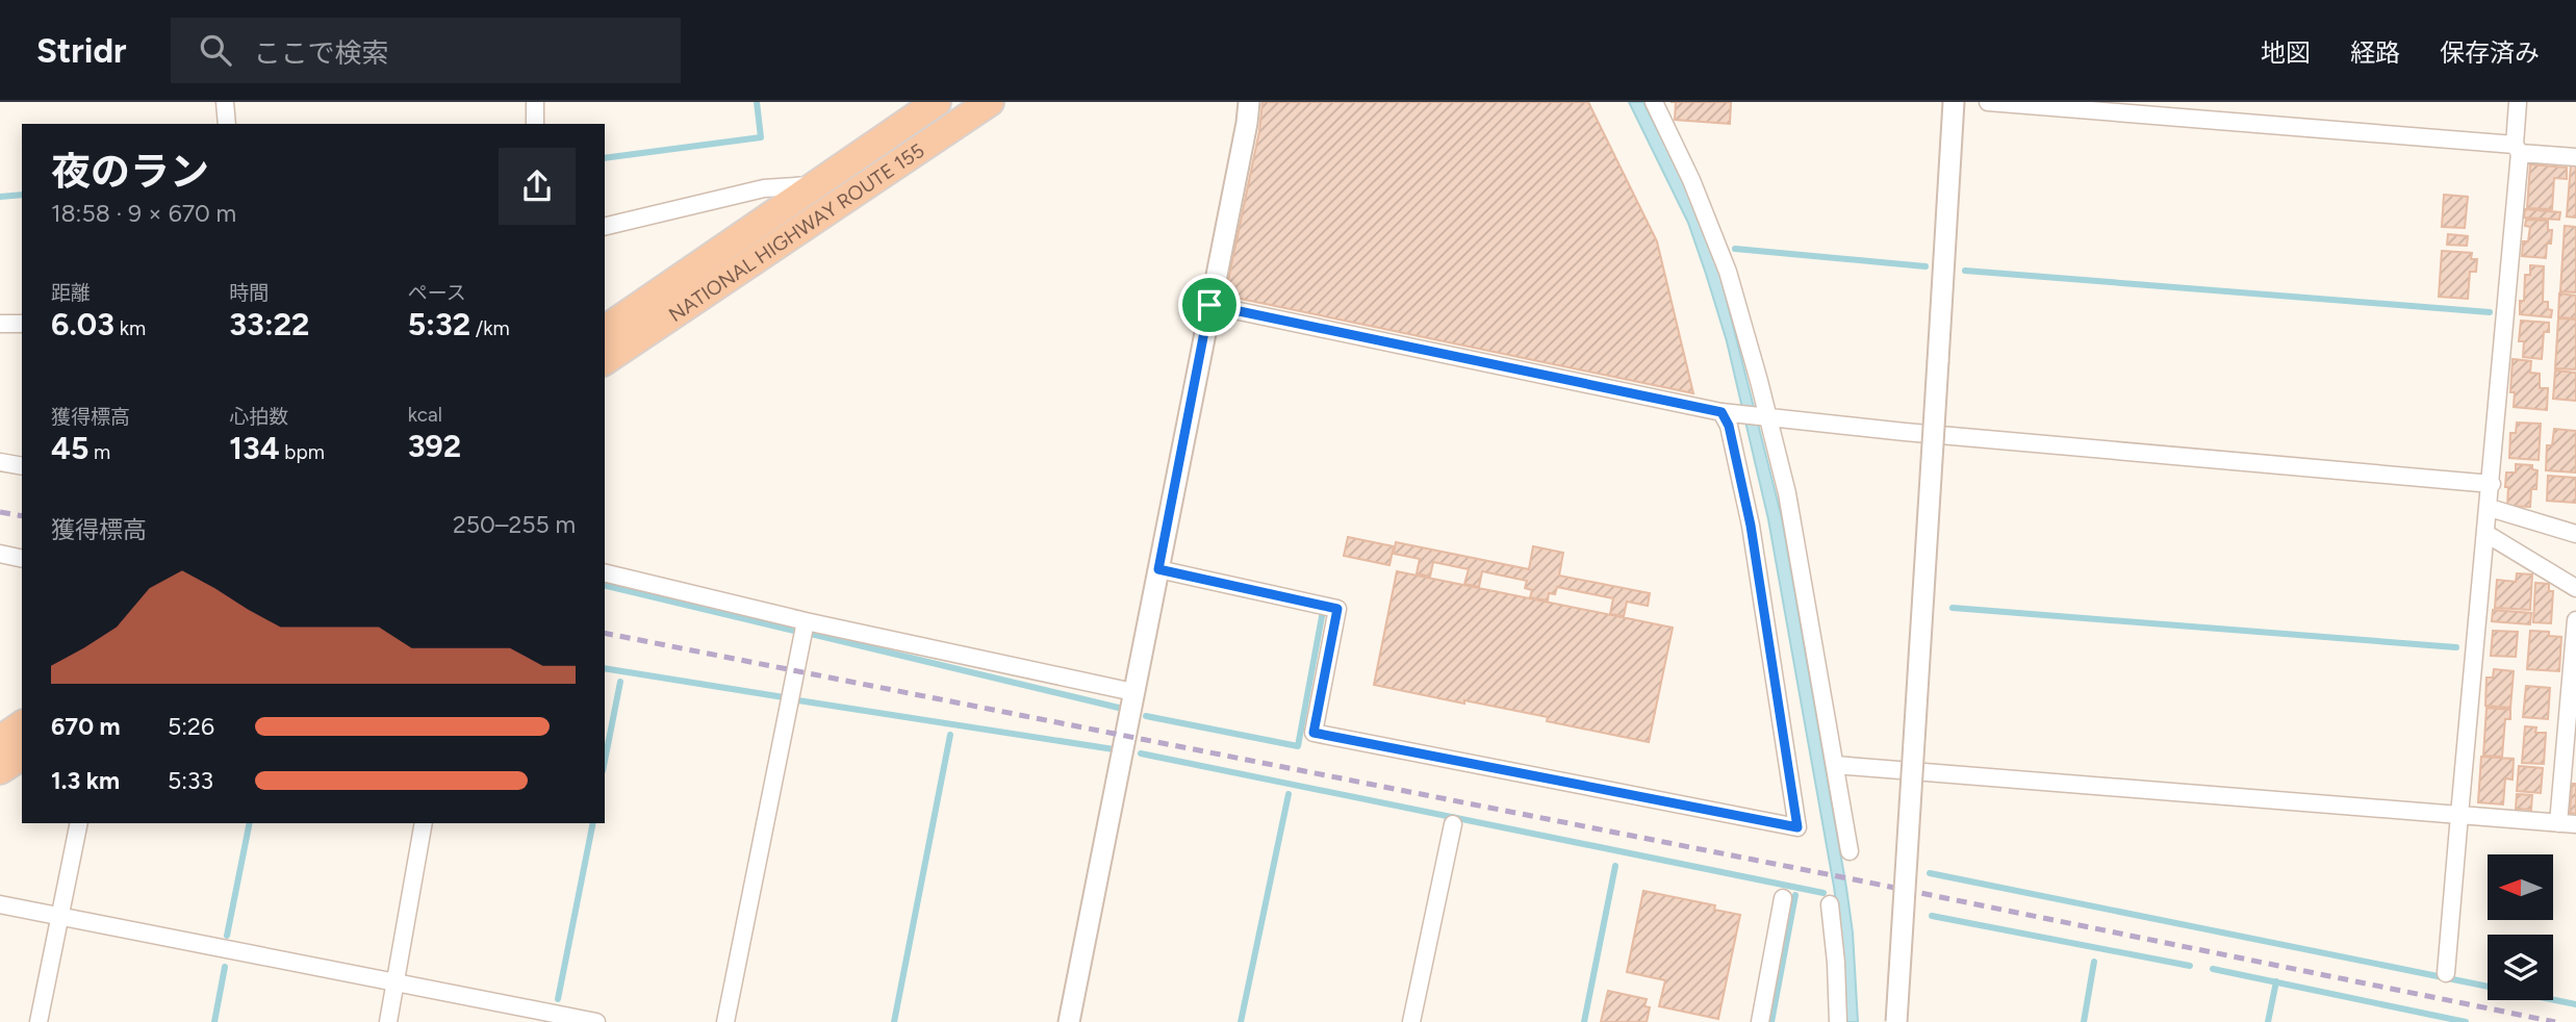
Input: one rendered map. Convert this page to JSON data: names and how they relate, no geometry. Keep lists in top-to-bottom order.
{
  "streets": {
    "highway": ["NATIONAL HIGHWAY ROUTE 155"]
  },
  "north": "left",
  "page": {
    "header": "Stridr",
    "search": "ここで検索",
    "nav": ["地図", "経路", "保存済み"],
    "heading": ["夜のラン", "18:58 · 9 × 670 m"],
    "stats": [
      ["距離", "6.03 km"],
      ["時間", "33:22"],
      ["ペース", "5:32 /km"],
      ["獲得標高", "45 m"],
      ["心拍数", "134 bpm"],
      ["kcal", "392"]
    ],
    "chart": ["獲得標高", "250–255 m"],
    "list": [
      {
        "name": "670 m",
        "note": "5:26"
      },
      {
        "name": "1.3 km",
        "note": "5:33"
      }
    ]
  }
}
